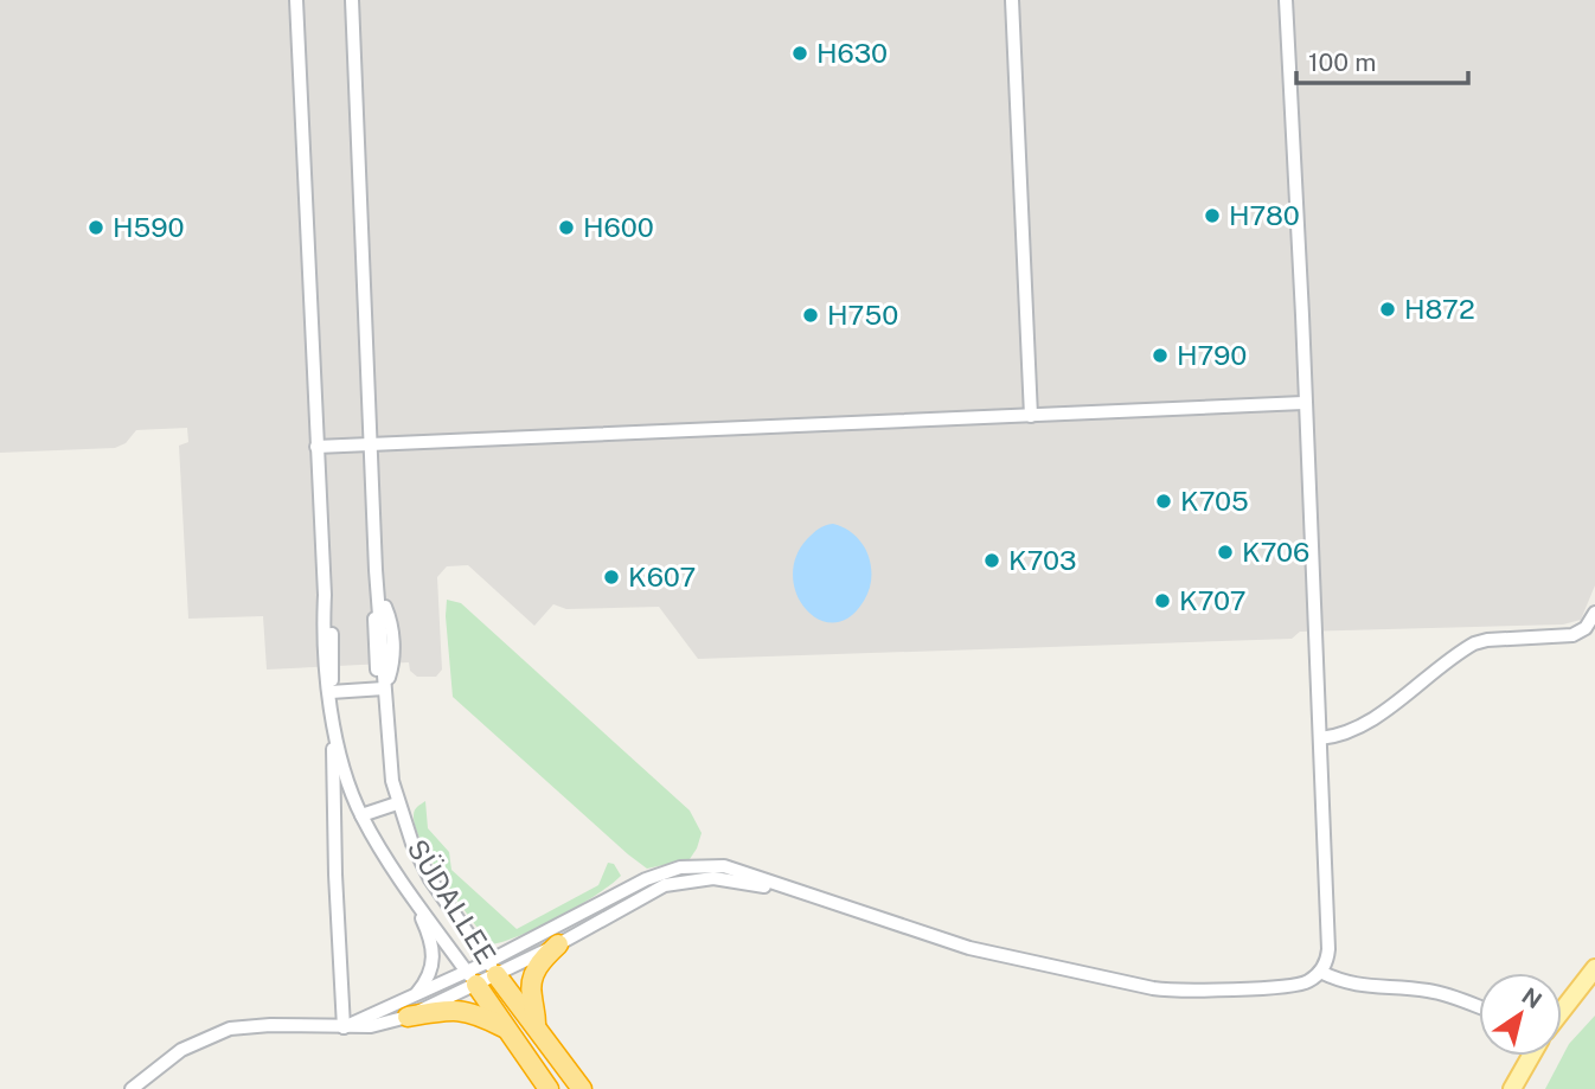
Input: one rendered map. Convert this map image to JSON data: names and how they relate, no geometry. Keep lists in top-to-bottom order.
{
  "streets": {
    "highway": ["SÜDALLEE"]
  },
  "places": [
    "H630",
    "H780",
    "H590",
    "H600",
    "H872",
    "H750",
    "H790",
    "K705",
    "K706",
    "K703",
    "K607",
    "K707"
  ],
  "scale_bar": "100 m",
  "north": "top right"
}
